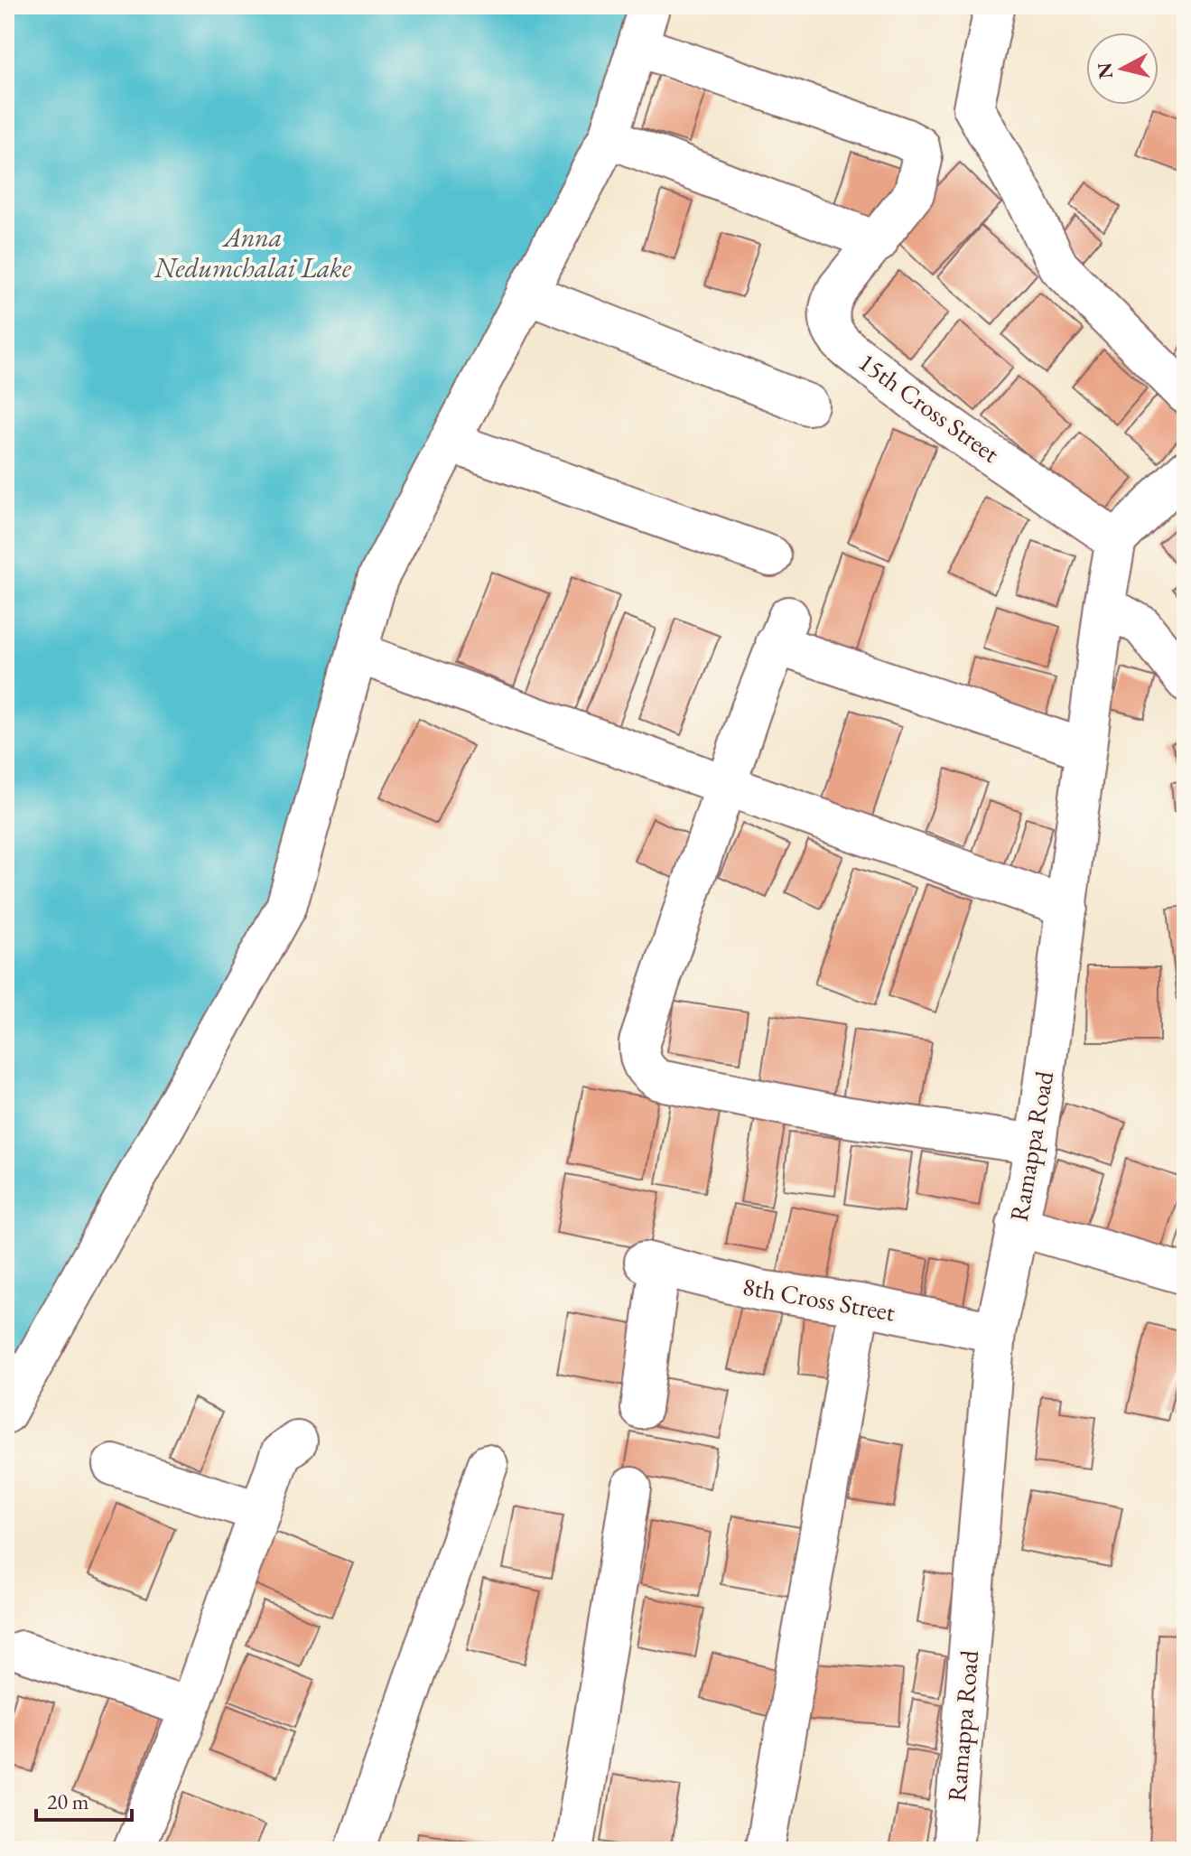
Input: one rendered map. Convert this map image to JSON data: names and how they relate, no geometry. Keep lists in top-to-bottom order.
{
  "streets": {
    "street": ["15th Cross Street", "Ramappa Road", "8th Cross Street"]
  },
  "crossings": [
    ["15th Cross Street", "Ramappa Road"],
    ["Ramappa Road", "8th Cross Street"]
  ],
  "water": ["Anna Nedumchalai Lake"],
  "scale_bar": "20 m",
  "north": "left"
}
